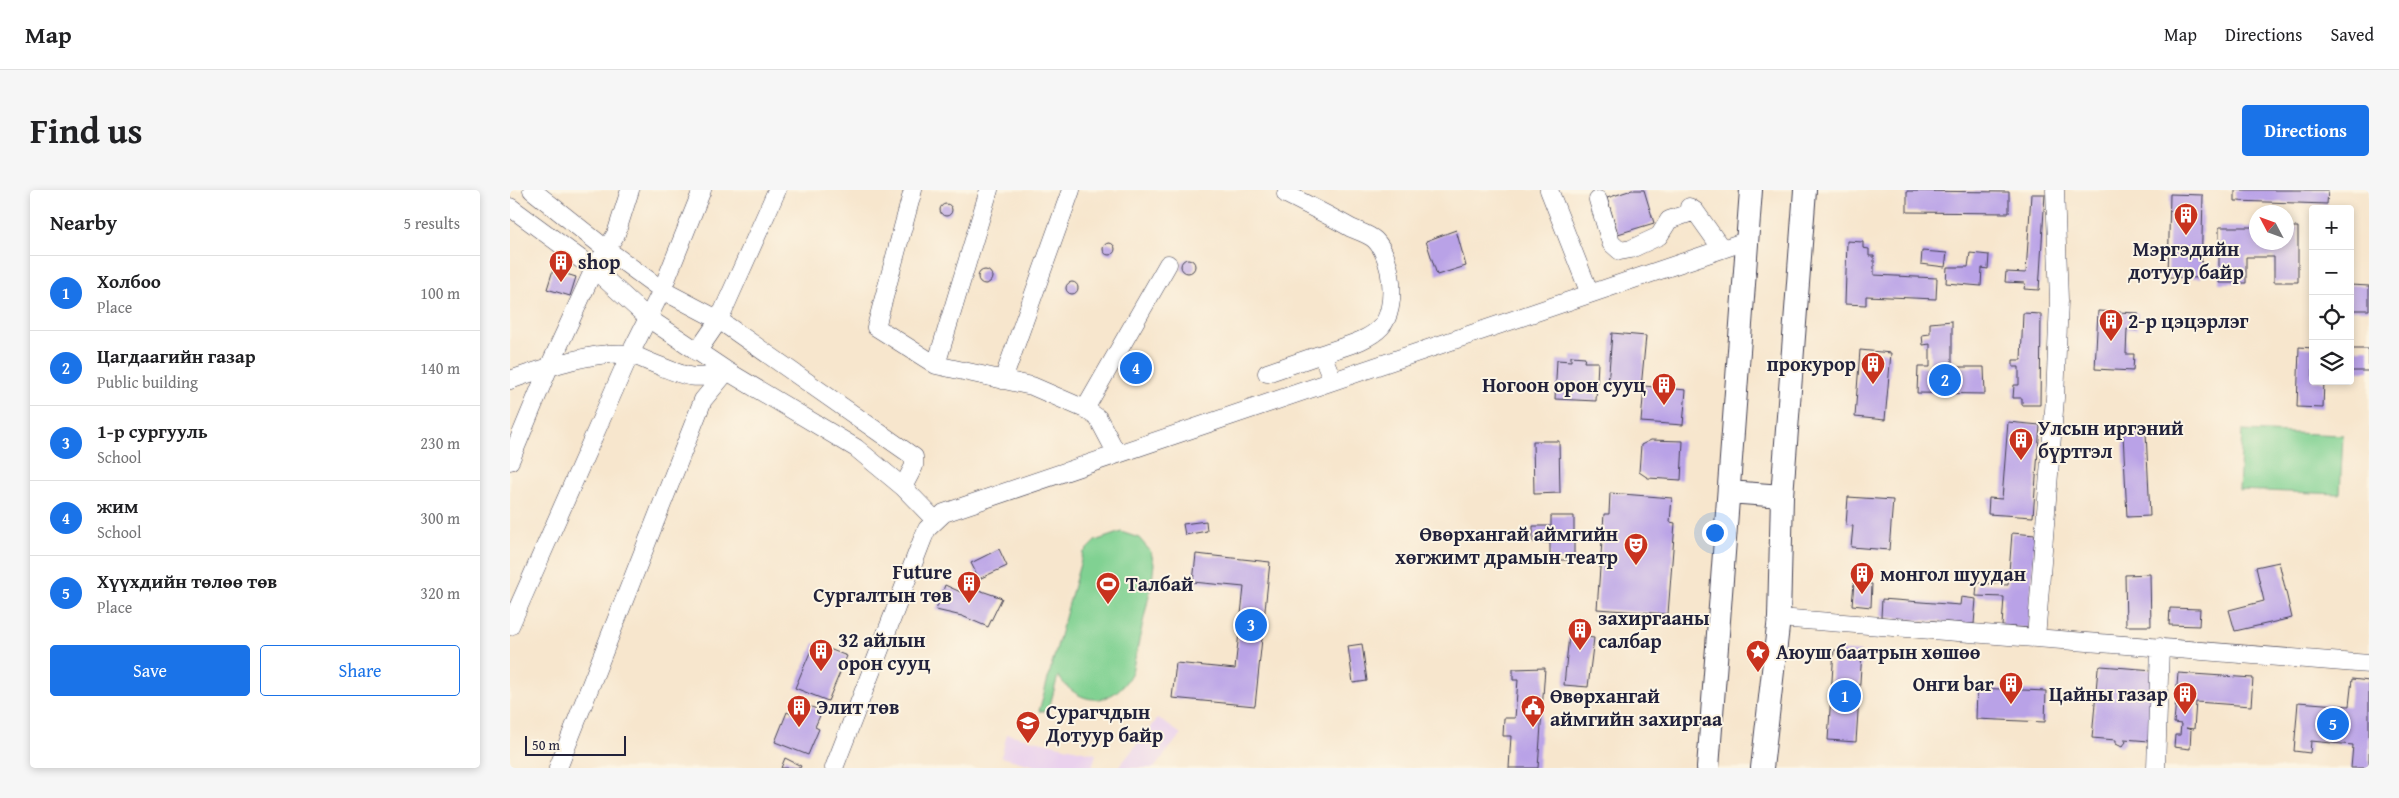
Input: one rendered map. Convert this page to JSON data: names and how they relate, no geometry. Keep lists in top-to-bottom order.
{
  "places": {
    "building": [
      "Мэргэдийн дотуур байр",
      "shop",
      "2-р цэцэрлэг",
      "прокурор",
      "Ногоон орон сууц",
      "Улсын иргэний бүртгэл",
      "монгол шуудан",
      "Future Сургалтын төв",
      "захиргааны салбар",
      "32 айлын орон сууц",
      "Онги bar",
      "Цайны газар",
      "Элит төв"
    ],
    "theatre": ["Өвөрхангай аймгийн хөгжимт драмын театр"],
    "sports": ["Талбай"],
    "place": ["Аюуш баатрын хөшөө"],
    "public building": ["Өвөрхангай аймгийн захиргаа"],
    "school or university": ["Сурагчдын Дотуур байр"]
  },
  "scale_bar": "50 m",
  "north": "top left",
  "page": {
    "header": "Map",
    "nav": ["Map", "Directions", "Saved"],
    "title": "Find us",
    "buttons": [
      "Directions",
      ["Save", "Share"]
    ],
    "heading": ["Nearby", "5 results"],
    "map_buttons": ["+", "−"],
    "list": [
      {
        "mark": "1",
        "name": "Холбоо",
        "note": "Place",
        "value": "100 m"
      },
      {
        "mark": "2",
        "name": "Цагдаагийн газар",
        "note": "Public building",
        "value": "140 m"
      },
      {
        "mark": "3",
        "name": "1-р сургууль",
        "note": "School",
        "value": "230 m"
      },
      {
        "mark": "4",
        "name": "жим",
        "note": "School",
        "value": "300 m"
      },
      {
        "mark": "5",
        "name": "Хүүхдийн төлөө төв",
        "note": "Place",
        "value": "320 m"
      }
    ],
    "pins": [
      "4",
      "2",
      "3",
      "1",
      "5"
    ],
    "scale": "50 m"
  }
}
